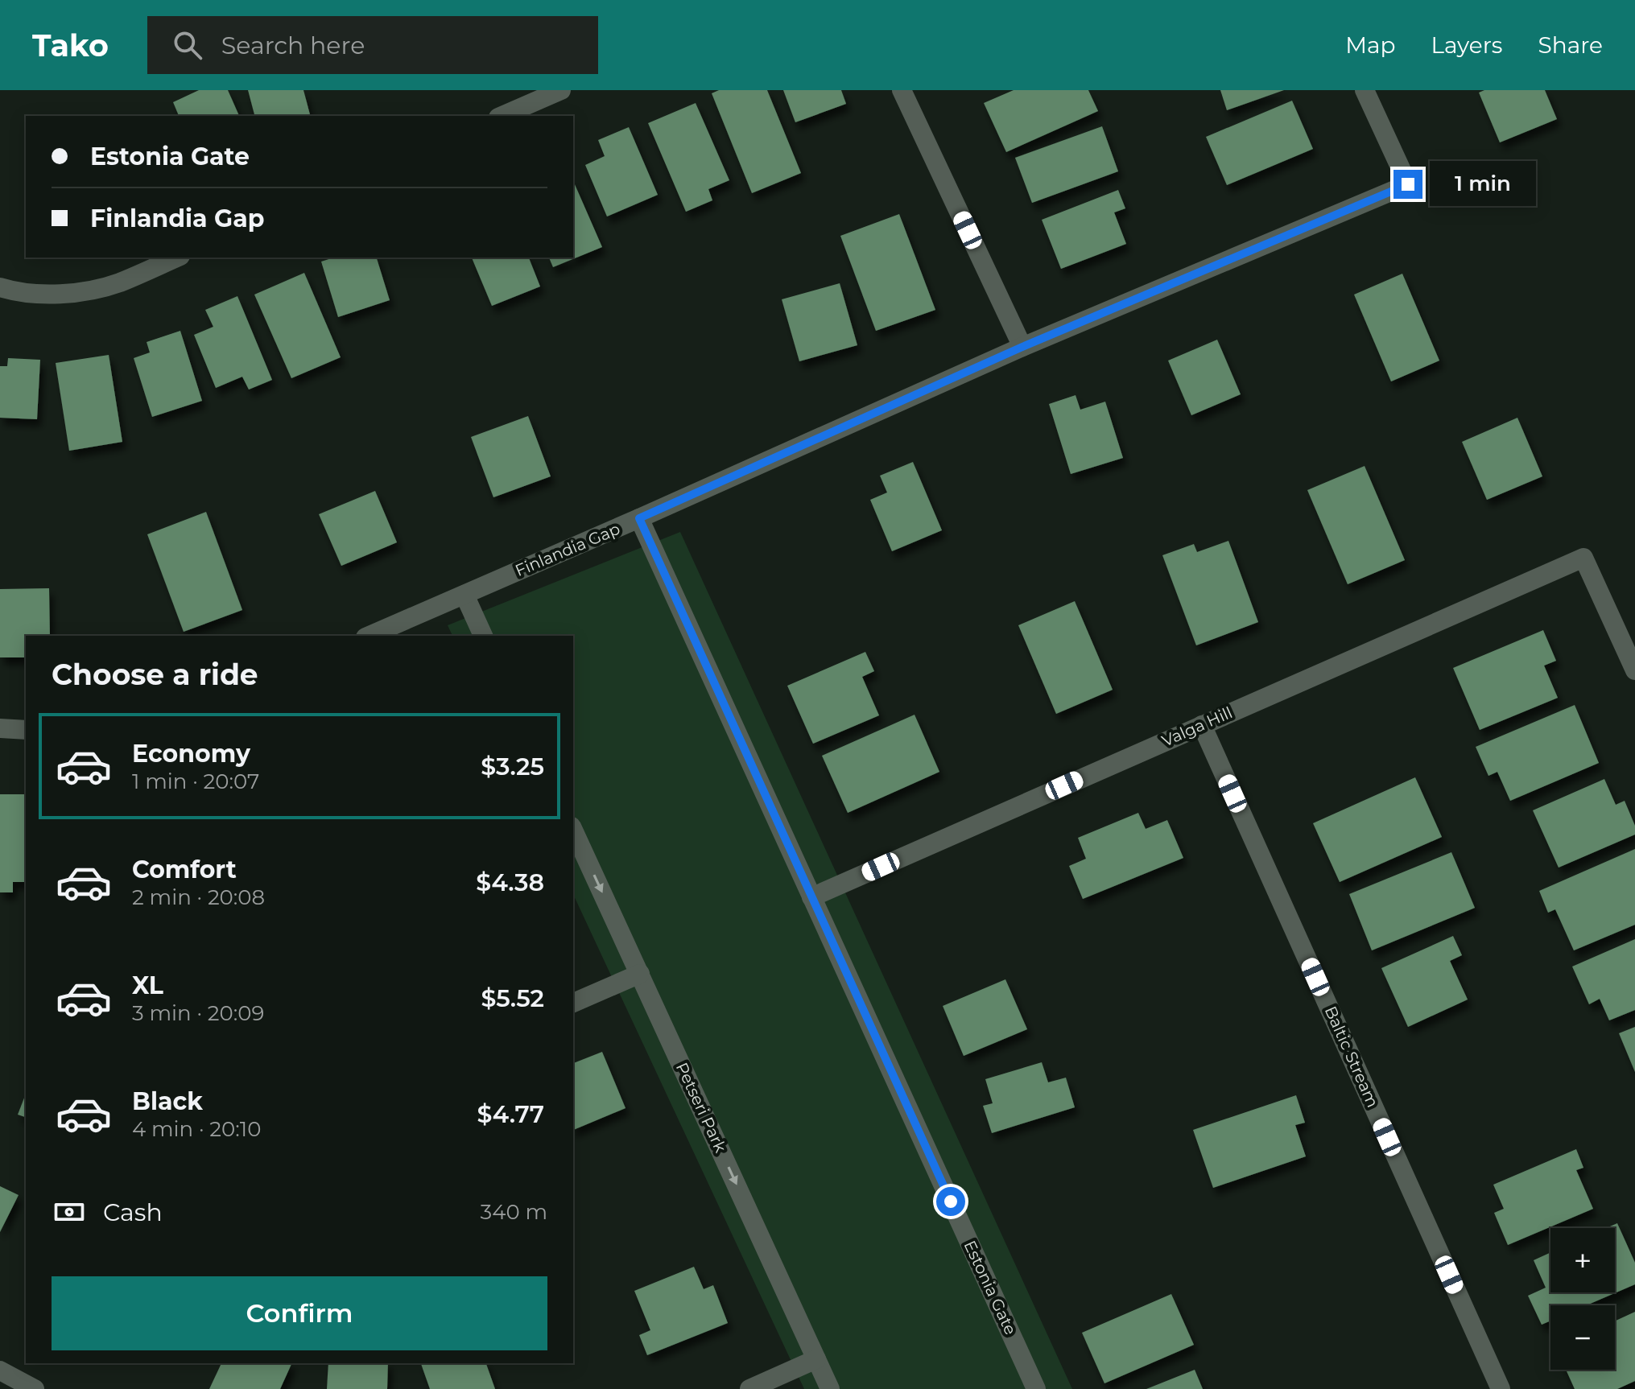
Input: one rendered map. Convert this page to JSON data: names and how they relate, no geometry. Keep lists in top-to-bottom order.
{
  "streets": {
    "street": [
      "Finlandia Gap",
      "Valga Hill",
      "Baltic Stream",
      "Petseri Park",
      "Estonia Gate"
    ]
  },
  "crossings": [
    ["Finlandia Gap", "Estonia Gate"],
    ["Valga Hill", "Baltic Stream"],
    ["Valga Hill", "Estonia Gate"]
  ],
  "one_way": ["Petseri Park"],
  "page": {
    "header": "Tako",
    "search": "Search here",
    "nav": ["Map", "Layers", "Share"],
    "banner": ["Estonia Gate", "Finlandia Gap"],
    "bubble": "1 min",
    "heading": "Choose a ride",
    "list": [
      {
        "name": "Economy",
        "note": "1 min · 20:07",
        "value": "$3.25"
      },
      {
        "name": "Comfort",
        "note": "2 min · 20:08",
        "value": "$4.38"
      },
      {
        "name": "XL",
        "note": "3 min · 20:09",
        "value": "$5.52"
      },
      {
        "name": "Black",
        "note": "4 min · 20:10",
        "value": "$4.77"
      }
    ],
    "pay": ["Cash", "340 m"],
    "map_buttons": ["+", "−"],
    "buttons": "Confirm"
  }
}
